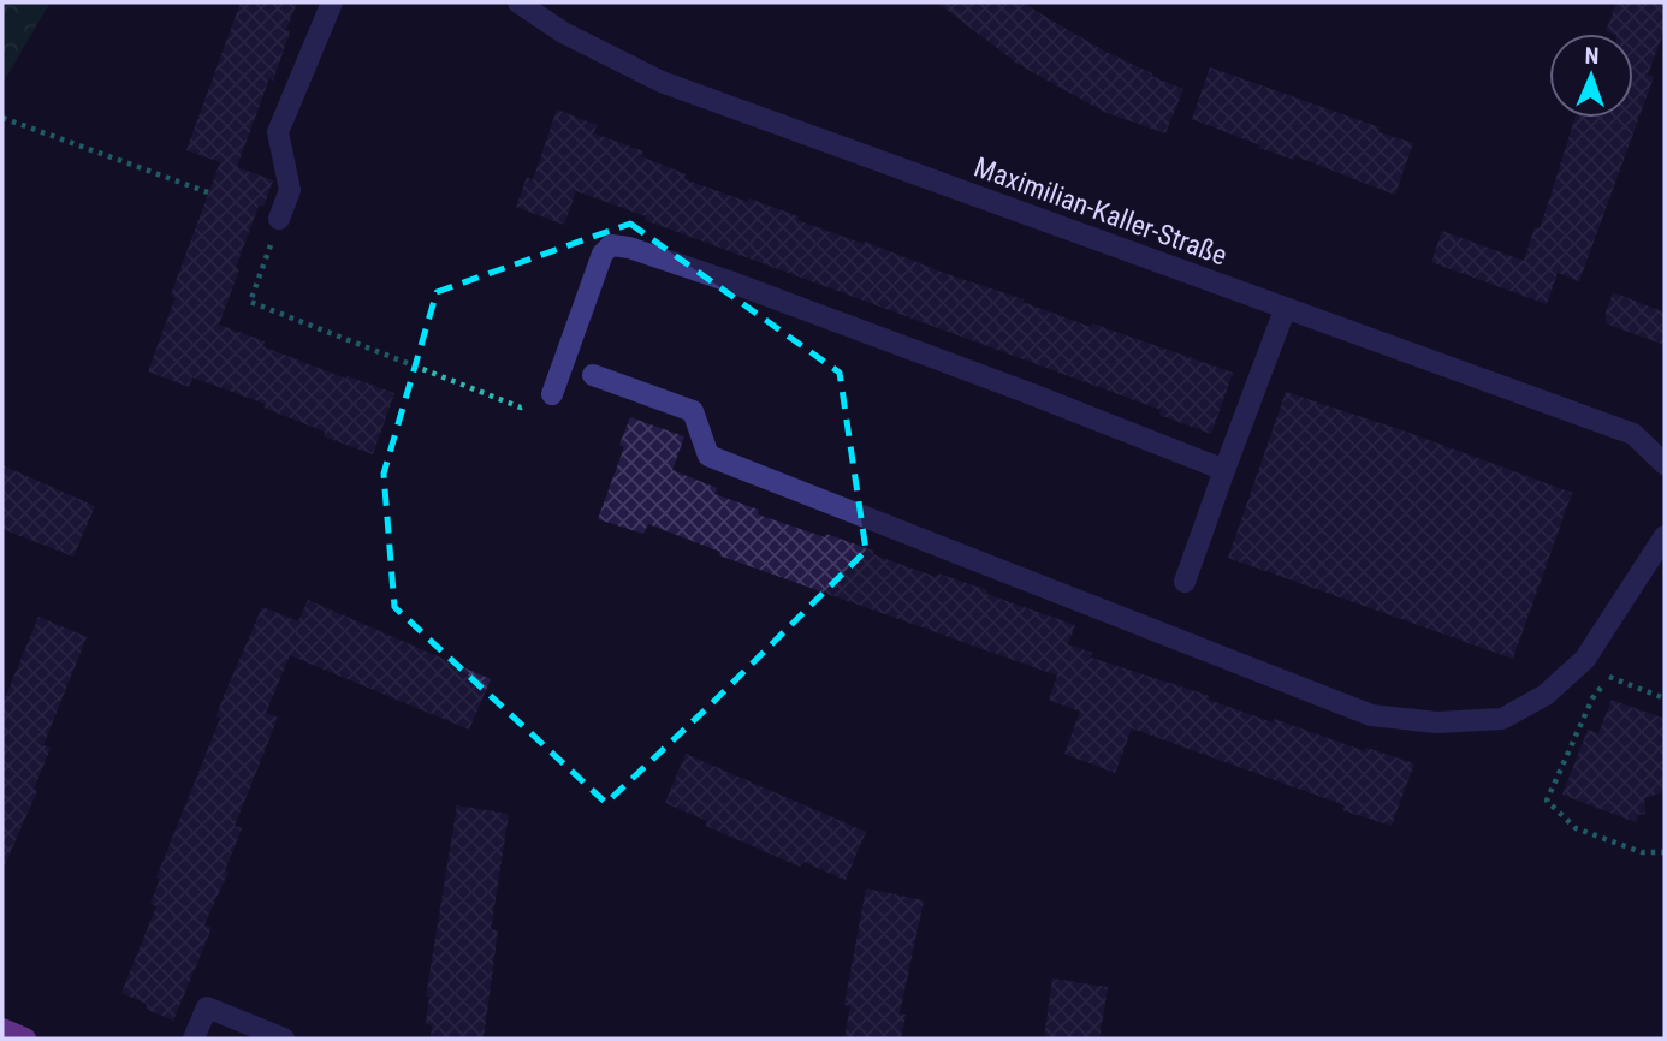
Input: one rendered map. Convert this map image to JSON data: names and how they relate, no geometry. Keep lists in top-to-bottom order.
{
  "streets": {
    "street": ["Maximilian-Kaller-Straße"]
  },
  "north": "top"
}
